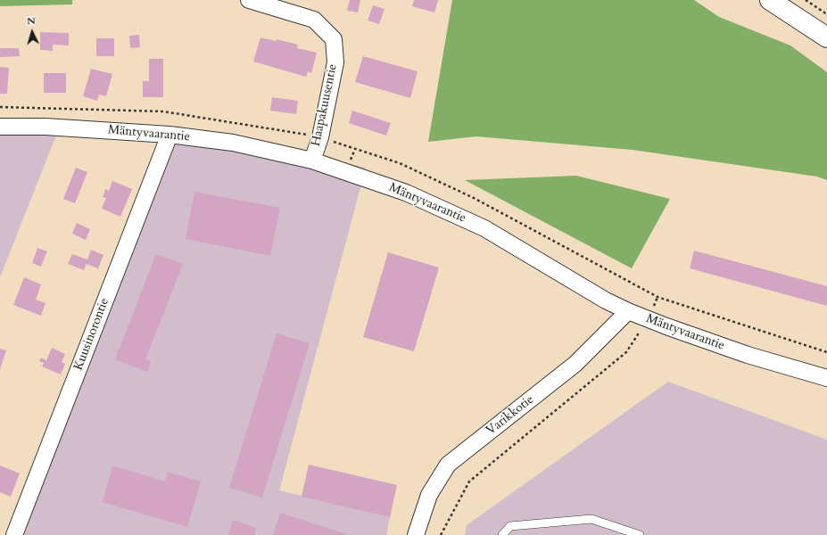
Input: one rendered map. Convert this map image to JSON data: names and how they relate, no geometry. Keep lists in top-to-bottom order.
{
  "streets": {
    "street": [
      "Haapakuusentie",
      "Mäntyvaarantie",
      "Kuusinorontie",
      "Varikkotie"
    ]
  },
  "crossings": [
    ["Haapakuusentie", "Mäntyvaarantie"],
    ["Mäntyvaarantie", "Kuusinorontie"],
    ["Mäntyvaarantie", "Varikkotie"]
  ],
  "north": "top"
}
